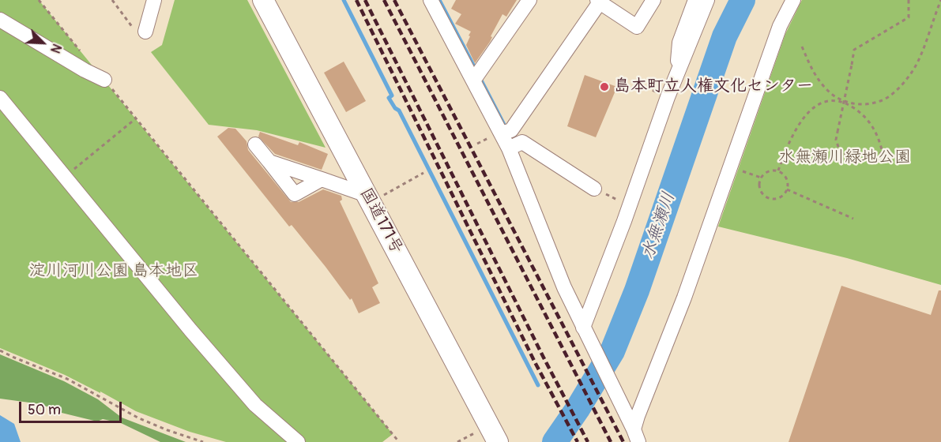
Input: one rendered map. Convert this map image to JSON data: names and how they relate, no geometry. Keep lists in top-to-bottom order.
{
  "streets": {
    "highway": ["国道171号"]
  },
  "water": ["水無瀬川"],
  "parks": ["水無瀬川緑地公園", "淀川河川公園 島本地区"],
  "places": ["島本町立人権文化センター"],
  "scale_bar": "50 m",
  "north": "bottom right"
}
